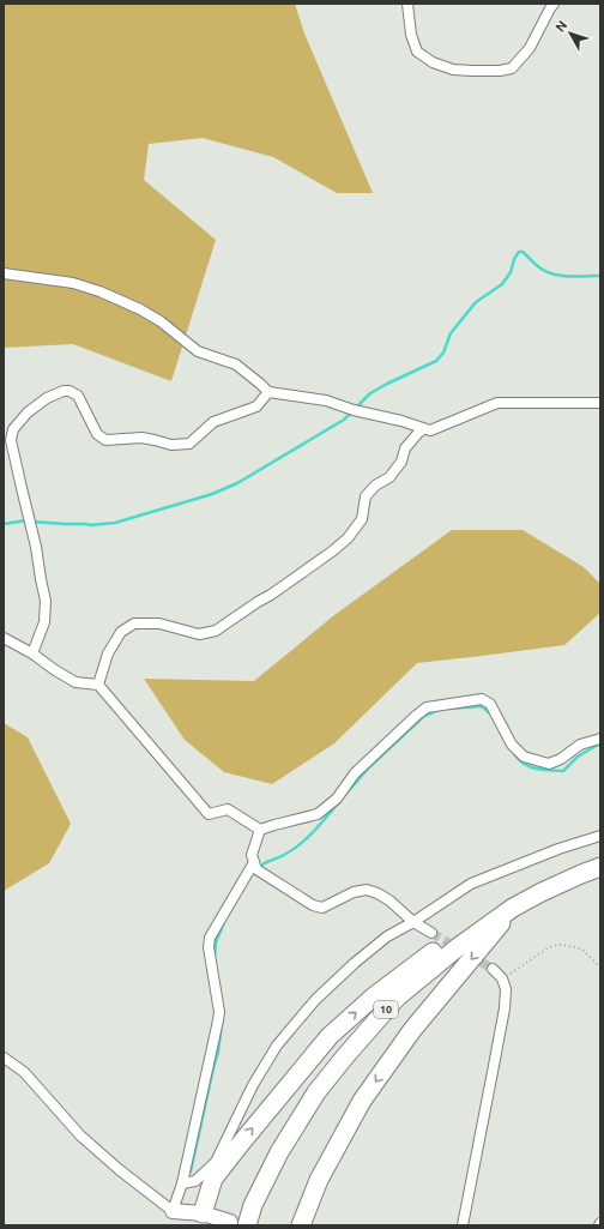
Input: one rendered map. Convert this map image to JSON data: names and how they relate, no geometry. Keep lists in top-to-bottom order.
{
  "streets": {
    "highway": ["10"]
  },
  "north": "top left"
}
